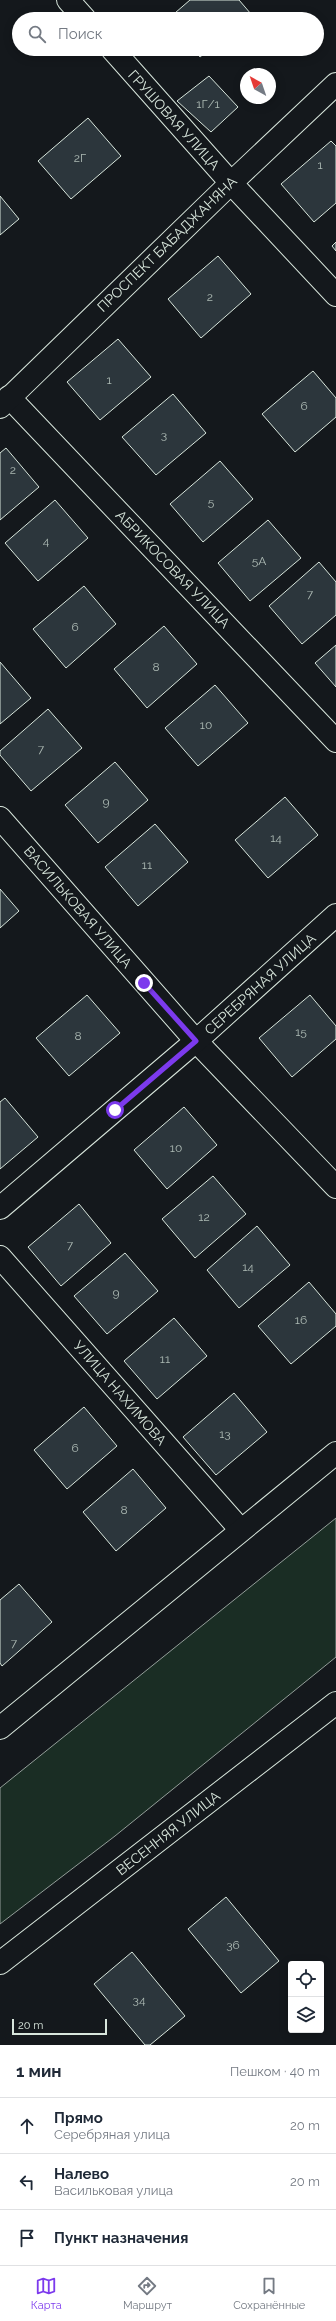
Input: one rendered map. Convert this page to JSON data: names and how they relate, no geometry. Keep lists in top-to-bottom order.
{
  "streets": {
    "street": [
      "ГРУШОВАЯ УЛИЦА",
      "ПРОСПЕКТ БАБАДЖАНЯНА",
      "АБРИКОСОВАЯ УЛИЦА",
      "ВАСИЛЬКОВАЯ УЛИЦА",
      "СЕРЕБРЯНАЯ УЛИЦА",
      "УЛИЦА НАХИМОВА",
      "ВЕСЕННЯЯ УЛИЦА"
    ]
  },
  "crossings": [
    ["ГРУШОВАЯ УЛИЦА", "ПРОСПЕКТ БАБАДЖАНЯНА"],
    ["ПРОСПЕКТ БАБАДЖАНЯНА", "АБРИКОСОВАЯ УЛИЦА"],
    ["ВАСИЛЬКОВАЯ УЛИЦА", "СЕРЕБРЯНАЯ УЛИЦА"]
  ],
  "house_numbers": [
    "1Г/1",
    "2Г",
    "1",
    "2",
    "1",
    "6",
    "3",
    "2",
    "5",
    "4",
    "5А",
    "7",
    "6",
    "8",
    "10",
    "7",
    "9",
    "14",
    "11",
    "15",
    "8",
    "10",
    "12",
    "7",
    "14",
    "9",
    "16",
    "11",
    "13",
    "6",
    "8",
    "7",
    "36",
    "34"
  ],
  "scale_bar": "20 m",
  "north": "top left",
  "page": {
    "search": "Поиск",
    "scale": "20 m",
    "heading": ["1 мин", "Пешком · 40 m"],
    "list": [
      ["Прямо", "Серебряная улица", "20 m"],
      ["Налево", "Васильковая улица", "20 m"],
      "Пункт назначения"
    ],
    "nav": ["Карта", "Маршрут", "Сохранённые"]
  }
}
